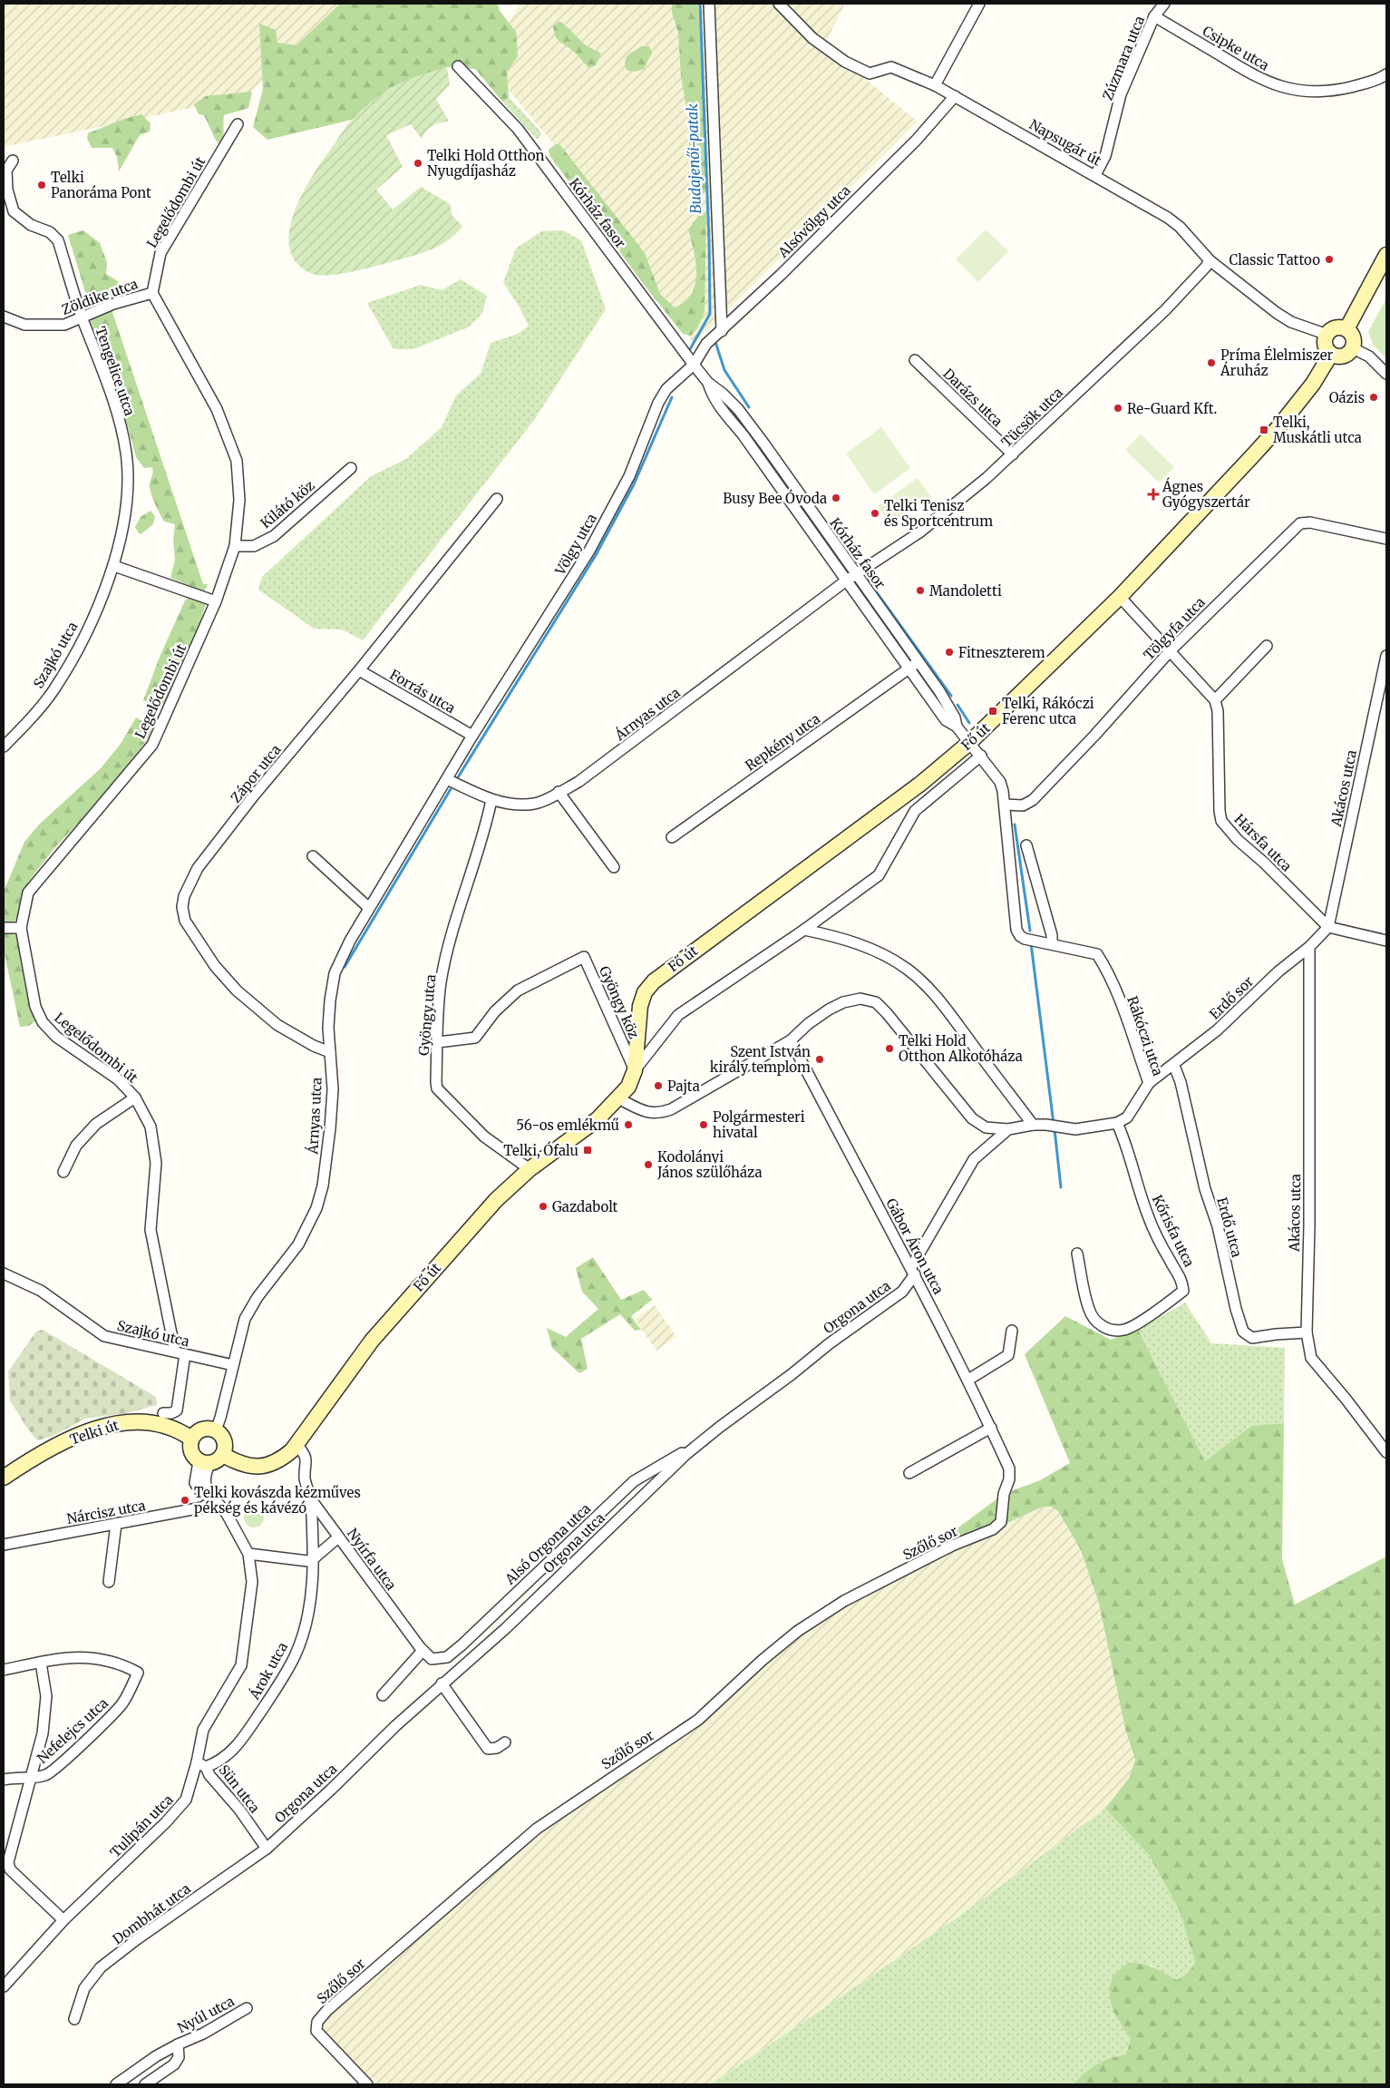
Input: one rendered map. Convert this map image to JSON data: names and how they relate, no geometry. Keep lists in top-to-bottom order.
{
  "streets": {
    "main road": ["Fő út", "Telki út"],
    "street": [
      "Csipke utca",
      "Zúzmara utca",
      "Napsugár út",
      "Legelődombi út",
      "Kórház fasor",
      "Alsóvölgy utca",
      "Zöldike utca",
      "Tengelice utca",
      "Darázs utca",
      "Tücsök utca",
      "Kilátó köz",
      "Völgy utca",
      "Tölgyfa utca",
      "Szajkó utca",
      "Forrás utca",
      "Árnyas utca",
      "Repkény utca",
      "Zápor utca",
      "Akácos utca",
      "Hársfa utca",
      "Erdő sor",
      "Gyöngy köz",
      "Gyöngy utca",
      "Rákóczi utca",
      "Erdő utca",
      "Kőrisfa utca",
      "Gábor Áron utca",
      "Orgona utca",
      "Nárcisz utca",
      "Szőlő sor",
      "Alsó Orgona utca",
      "Nyírfa utca",
      "Árok utca",
      "Nefelejcs utca",
      "Sün utca",
      "Tulipán utca",
      "Dombhát utca",
      "Nyúl utca"
    ]
  },
  "crossings": [
    ["Csipke utca", "Zúzmara utca"],
    ["Zúzmara utca", "Napsugár út"],
    ["Napsugár út", "Alsóvölgy utca"],
    ["Napsugár út", "Tücsök utca"],
    ["Napsugár út", "Fő út"],
    ["Legelődombi út", "Zöldike utca"],
    ["Legelődombi út", "Kilátó köz"],
    ["Legelődombi út", "Szajkó utca"],
    ["Kórház fasor", "Alsóvölgy utca"],
    ["Kórház fasor", "Tücsök utca"],
    ["Kórház fasor", "Völgy utca"],
    ["Kórház fasor", "Árnyas utca"],
    ["Kórház fasor", "Fő út"],
    ["Kórház fasor", "Repkény utca"],
    ["Kórház fasor", "Rákóczi utca"],
    ["Alsóvölgy utca", "Völgy utca"],
    ["Zöldike utca", "Tengelice utca"],
    ["Tengelice utca", "Szajkó utca"],
    ["Darázs utca", "Tücsök utca"],
    ["Tücsök utca", "Árnyas utca"],
    ["Völgy utca", "Forrás utca"],
    ["Völgy utca", "Árnyas utca"],
    ["Tölgyfa utca", "Rákóczi utca"],
    ["Szajkó utca", "Árnyas utca"],
    ["Forrás utca", "Árnyas utca"],
    ["Forrás utca", "Zápor utca"],
    ["Árnyas utca", "Fő út"],
    ["Árnyas utca", "Zápor utca"],
    ["Árnyas utca", "Gyöngy utca"],
    ["Árnyas utca", "Telki út"],
    ["Árnyas utca", "Tulipán utca"],
    ["Fő út", "Gyöngy köz"],
    ["Fő út", "Gyöngy utca"],
    ["Fő út", "Rákóczi utca"],
    ["Fő út", "Telki út"],
    ["Fő út", "Nyírfa utca"],
    ["Fő út", "Tulipán utca"],
    ["Akácos utca", "Hársfa utca"],
    ["Akácos utca", "Erdő sor"],
    ["Akácos utca", "Erdő utca"],
    ["Hársfa utca", "Erdő sor"],
    ["Erdő sor", "Rákóczi utca"],
    ["Erdő sor", "Erdő utca"],
    ["Gyöngy köz", "Gyöngy utca"],
    ["Rákóczi utca", "Kőrisfa utca"],
    ["Gábor Áron utca", "Orgona utca"],
    ["Gábor Áron utca", "Szőlő sor"],
    ["Orgona utca", "Alsó Orgona utca"],
    ["Orgona utca", "Sün utca"],
    ["Orgona utca", "Dombhát utca"],
    ["Telki út", "Tulipán utca"],
    ["Nárcisz utca", "Tulipán utca"],
    ["Alsó Orgona utca", "Nyírfa utca"],
    ["Nyírfa utca", "Árok utca"],
    ["Árok utca", "Sün utca"],
    ["Árok utca", "Tulipán utca"],
    ["Sün utca", "Tulipán utca"],
    ["Sün utca", "Dombhát utca"]
  ],
  "water": ["Budajenői-patak"],
  "places": {
    "other": [
      "Telki Hold Otthon Nyugdíjasház",
      "Telki Panoráma Pont",
      "Classic Tattoo",
      "Príma Élelmiszer Áruház",
      "Oázis",
      "Re-Guard Kft.",
      "Busy Bee Óvoda",
      "Telki Tenisz és Sportcentrum",
      "Mandoletti",
      "Fitneszterem",
      "Telki Hold Otthon Alkotóháza",
      "Szent István király templom",
      "Pajta",
      "56-os emlékmű",
      "Polgármesteri hivatal",
      "Kodolányi János szülőháza",
      "Gazdabolt",
      "Telki kovászda kézműves pékség és kávézó"
    ],
    "transit": ["Telki, Muskátli utca", "Telki, Rákóczi Ferenc utca", "Telki, Ófalu"],
    "health": ["Ágnes Gyógyszertár"]
  }
}
